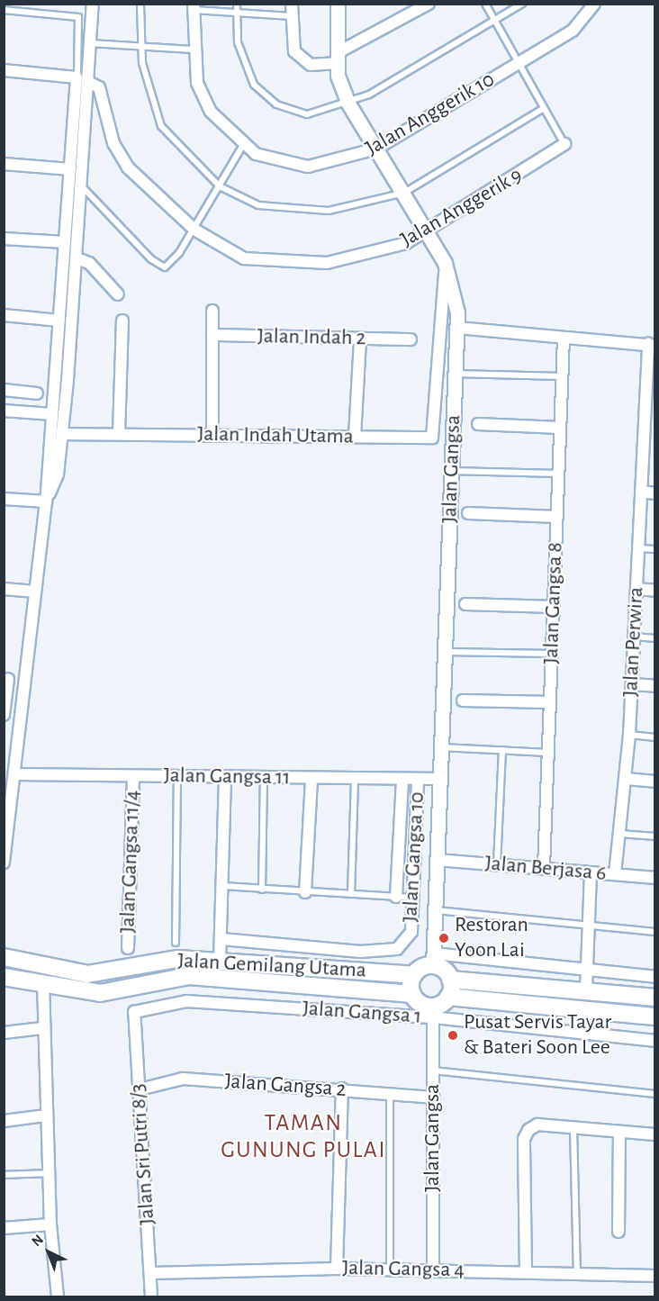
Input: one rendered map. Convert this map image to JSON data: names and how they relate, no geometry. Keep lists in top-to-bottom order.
{
  "streets": {
    "main road": ["Jalan Gemilang Utama"],
    "street": [
      "Jalan Anggerik 10",
      "Jalan Anggerik 9",
      "Jalan Indah 2",
      "Jalan Indah Utama",
      "Jalan Gangsa",
      "Jalan Gangsa 8",
      "Jalan Perwira",
      "Jalan Gangsa 11",
      "Jalan Gangsa 10",
      "Jalan Gangsa 11/4",
      "Jalan Berjasa 6",
      "Jalan Gangsa 1",
      "Jalan Gangsa 2",
      "Jalan Sri Putri 8/3",
      "Jalan Gangsa 4"
    ]
  },
  "crossings": [
    ["Jalan Anggerik 10", "Jalan Gangsa"],
    ["Jalan Anggerik 9", "Jalan Gangsa"],
    ["Jalan Indah Utama", "Jalan Gangsa"],
    ["Jalan Gangsa", "Jalan Perwira"],
    ["Jalan Gangsa", "Jalan Gangsa 11"],
    ["Jalan Gangsa", "Jalan Berjasa 6"],
    ["Jalan Gangsa", "Jalan Gemilang Utama"],
    ["Jalan Gangsa", "Jalan Gangsa 1"],
    ["Jalan Gangsa", "Jalan Gangsa 2"],
    ["Jalan Gangsa", "Jalan Gangsa 4"],
    ["Jalan Gangsa 8", "Jalan Perwira"],
    ["Jalan Gangsa 8", "Jalan Berjasa 6"],
    ["Jalan Perwira", "Jalan Berjasa 6"],
    ["Jalan Gangsa 11", "Jalan Gangsa 10"],
    ["Jalan Gangsa 11", "Jalan Gangsa 11/4"],
    ["Jalan Gemilang Utama", "Jalan Gangsa 1"],
    ["Jalan Gangsa 1", "Jalan Sri Putri 8/3"],
    ["Jalan Gangsa 2", "Jalan Sri Putri 8/3"],
    ["Jalan Sri Putri 8/3", "Jalan Gangsa 4"]
  ],
  "districts": ["TAMAN GUNUNG PULAI"],
  "places": ["Restoran Yoon Lai", "Pusat Servis Tayar & Bateri Soon Lee"],
  "north": "top left"
}
